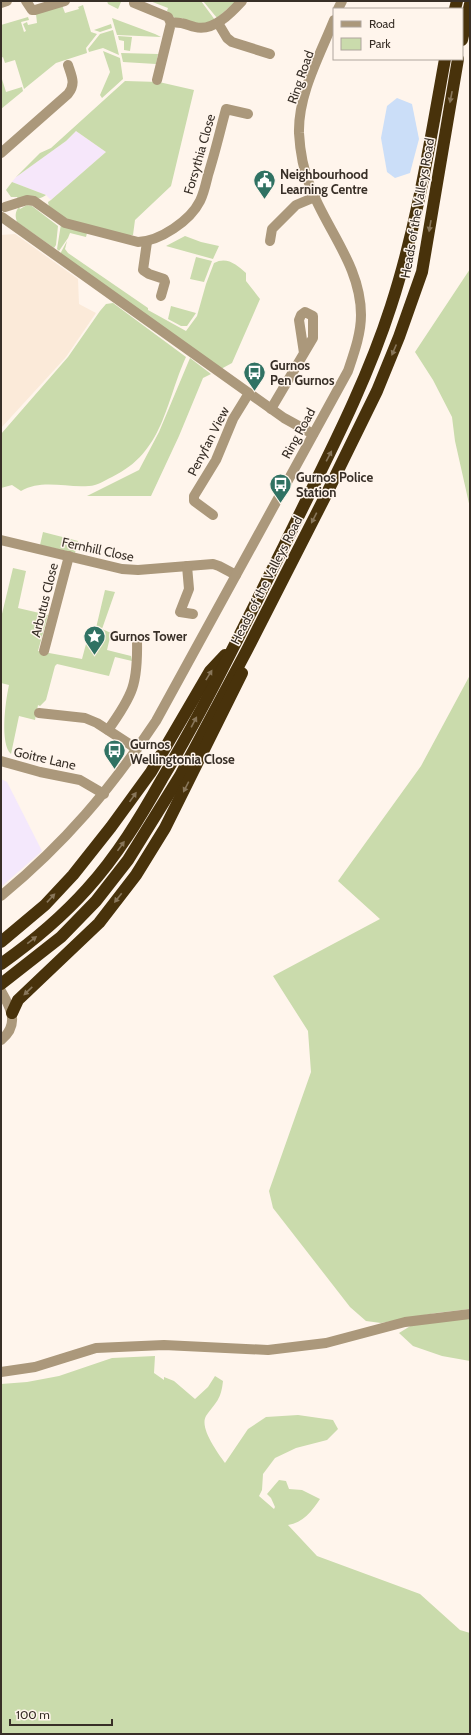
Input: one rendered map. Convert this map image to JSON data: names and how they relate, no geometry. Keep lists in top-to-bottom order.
{
  "streets": {
    "highway": ["Heads of the Valleys Road"],
    "street": [
      "Ring Road",
      "Forsythia Close",
      "Penyfan View",
      "Fernhill Close",
      "Arbutus Close",
      "Goitre Lane"
    ]
  },
  "crossings": [
    ["Ring Road", "Fernhill Close"],
    ["Ring Road", "Goitre Lane"],
    ["Fernhill Close", "Arbutus Close"]
  ],
  "places": {
    "public building": ["Neighbourhood Learning Centre"],
    "bus stop": ["Gurnos Pen Gurnos", "Gurnos Police Station", "Gurnos Wellingtonia Close"],
    "place": ["Gurnos Tower"]
  },
  "legend": ["Road", "Park"],
  "scale_bar": "100 m"
}
